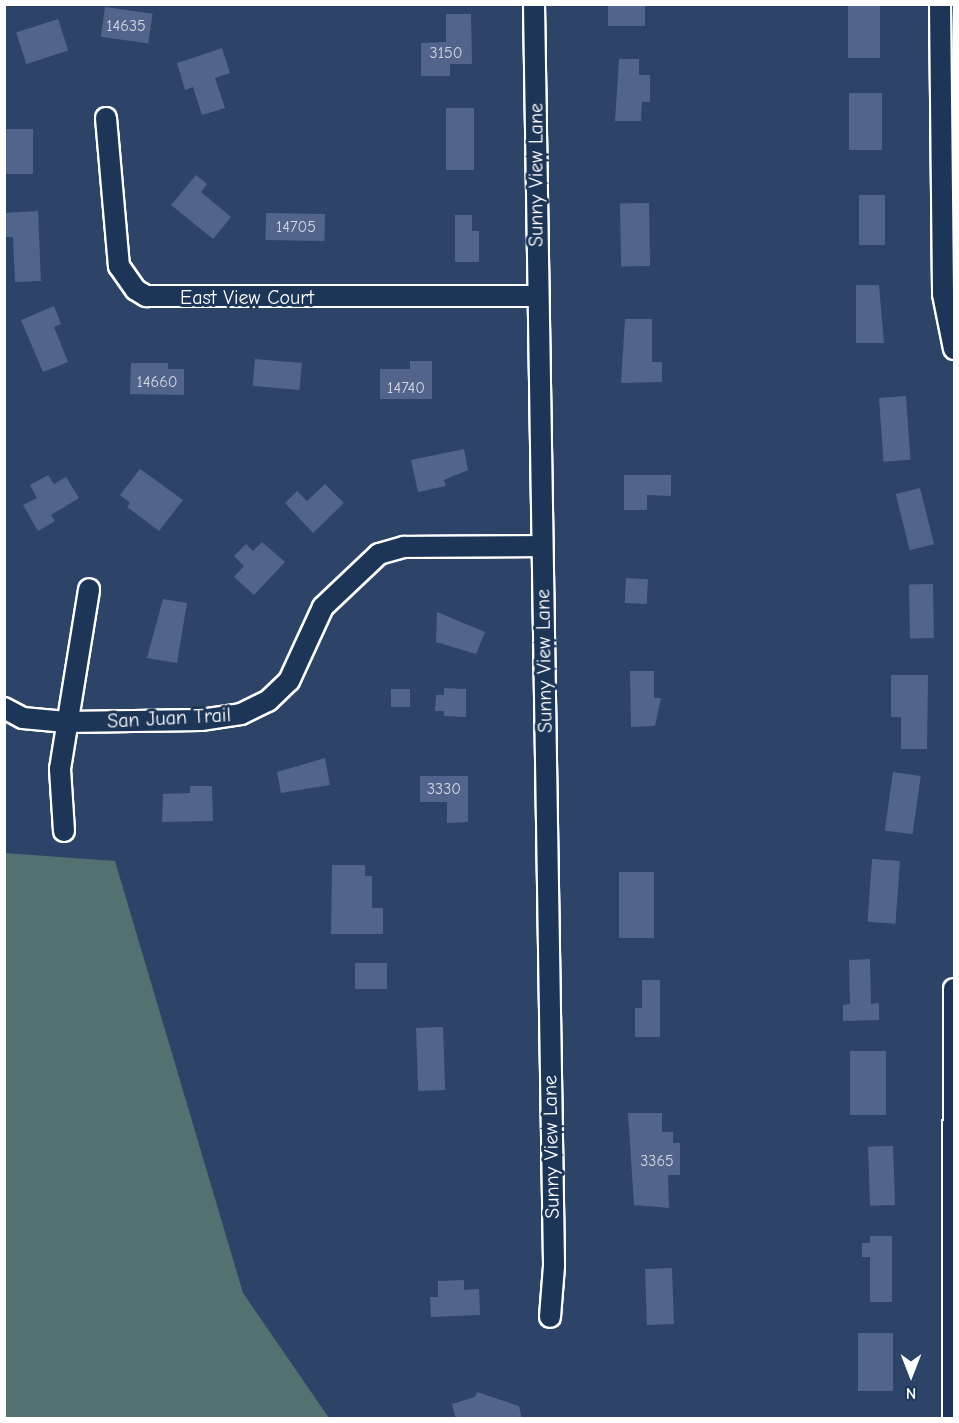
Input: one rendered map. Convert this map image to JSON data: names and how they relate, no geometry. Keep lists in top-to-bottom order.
{
  "streets": {
    "street": ["Sunny View Lane", "East View Court", "San Juan Trail"]
  },
  "crossings": [
    ["Sunny View Lane", "East View Court"],
    ["Sunny View Lane", "San Juan Trail"]
  ],
  "house_numbers": [
    "14635",
    "3150",
    "14705",
    "14660",
    "14740",
    "3330",
    "3365"
  ],
  "north": "bottom"
}
